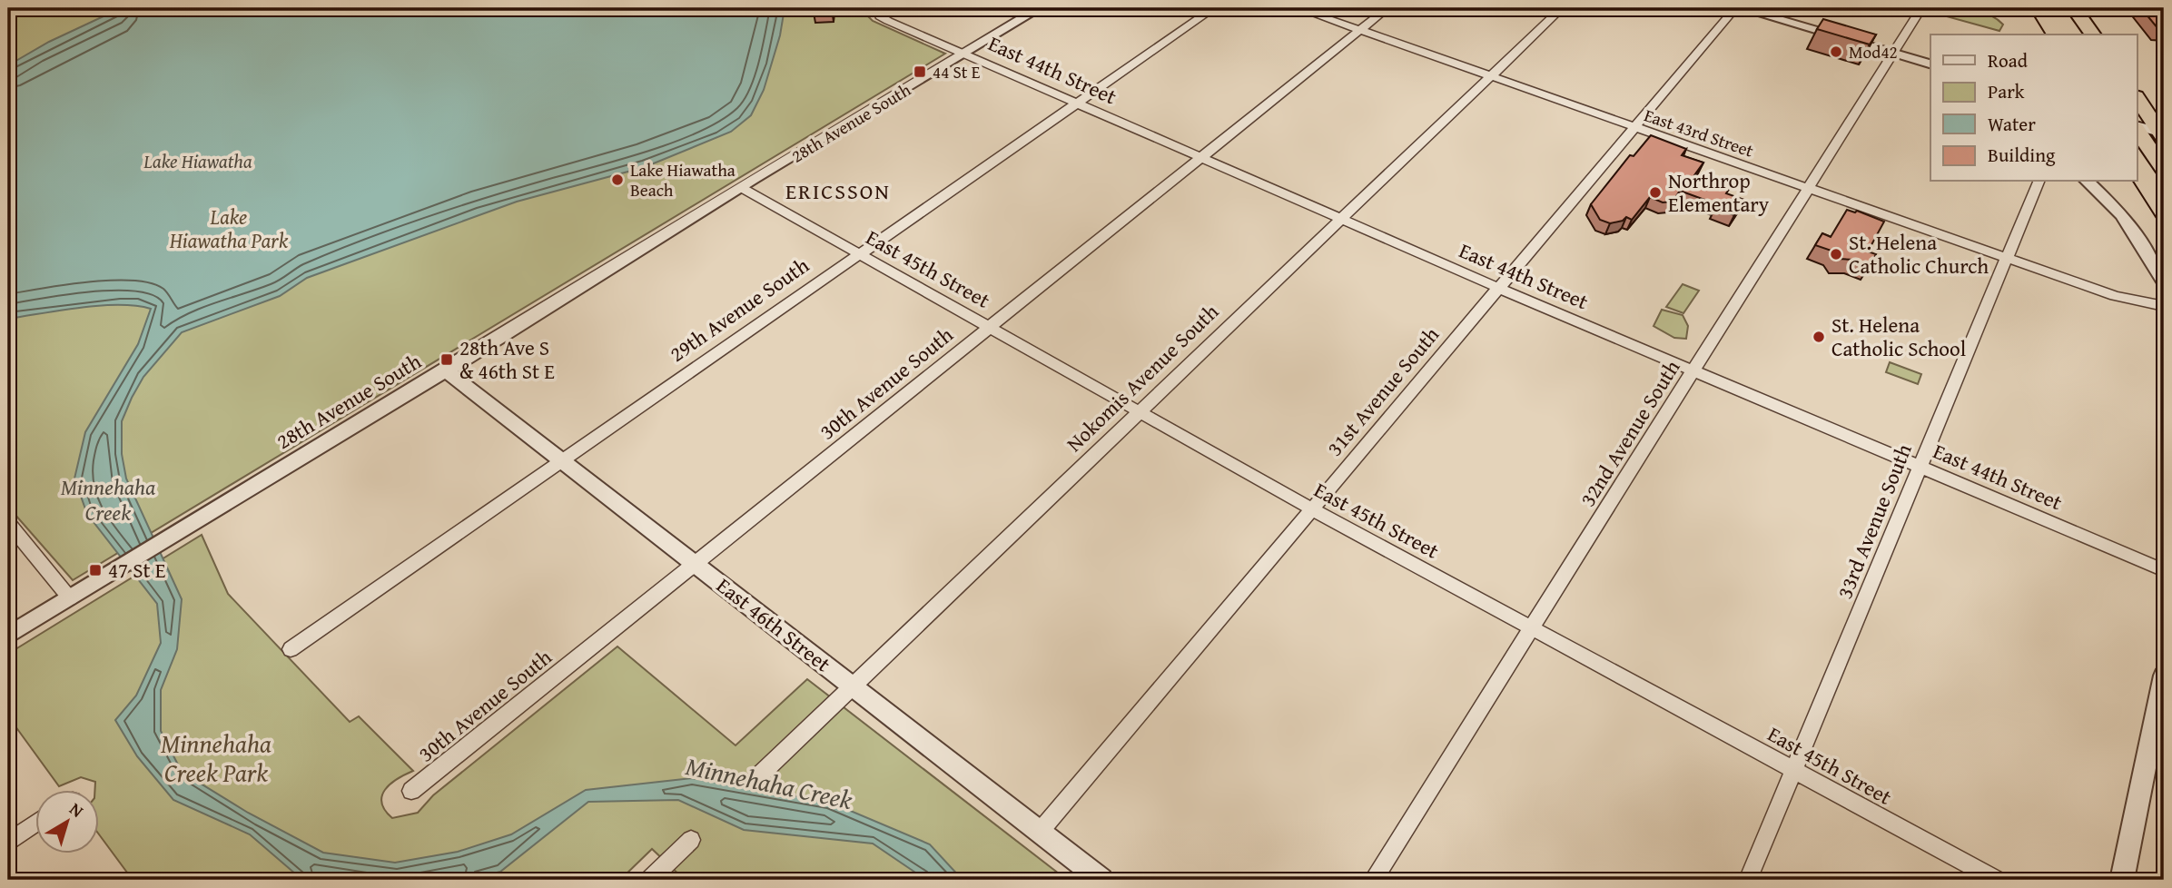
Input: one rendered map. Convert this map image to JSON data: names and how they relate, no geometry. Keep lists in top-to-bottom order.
{
  "streets": {
    "street": [
      "East 44th Street",
      "28th Avenue South",
      "East 43rd Street",
      "East 45th Street",
      "29th Avenue South",
      "Nokomis Avenue South",
      "30th Avenue South",
      "31st Avenue South",
      "32nd Avenue South",
      "33rd Avenue South",
      "East 46th Street"
    ]
  },
  "crossings": [
    ["East 44th Street", "28th Avenue South"],
    ["East 44th Street", "29th Avenue South"],
    ["East 44th Street", "Nokomis Avenue South"],
    ["East 44th Street", "30th Avenue South"],
    ["East 44th Street", "31st Avenue South"],
    ["East 44th Street", "32nd Avenue South"],
    ["East 44th Street", "33rd Avenue South"],
    ["28th Avenue South", "East 45th Street"],
    ["28th Avenue South", "East 46th Street"],
    ["East 43rd Street", "Nokomis Avenue South"],
    ["East 43rd Street", "30th Avenue South"],
    ["East 43rd Street", "31st Avenue South"],
    ["East 43rd Street", "32nd Avenue South"],
    ["East 43rd Street", "33rd Avenue South"],
    ["East 45th Street", "29th Avenue South"],
    ["East 45th Street", "Nokomis Avenue South"],
    ["East 45th Street", "30th Avenue South"],
    ["East 45th Street", "31st Avenue South"],
    ["East 45th Street", "32nd Avenue South"],
    ["East 45th Street", "33rd Avenue South"],
    ["29th Avenue South", "East 46th Street"],
    ["Nokomis Avenue South", "East 46th Street"],
    ["30th Avenue South", "East 46th Street"],
    ["31st Avenue South", "East 46th Street"]
  ],
  "districts": ["ERICSSON"],
  "water": ["Lake Hiawatha", "Minnehaha Creek"],
  "parks": ["Lake Hiawatha Park", "Minnehaha Creek Park"],
  "places": {
    "other": [
      "Mod42",
      "Lake Hiawatha Beach",
      "Northrop Elementary",
      "St. Helena Catholic Church",
      "St. Helena Catholic School"
    ],
    "transit": ["44 St E", "28th Ave S & 46th St E", "47 St E"]
  },
  "legend": [
    "Road",
    "Park",
    "Water",
    "Building"
  ],
  "north": "top right"
}
